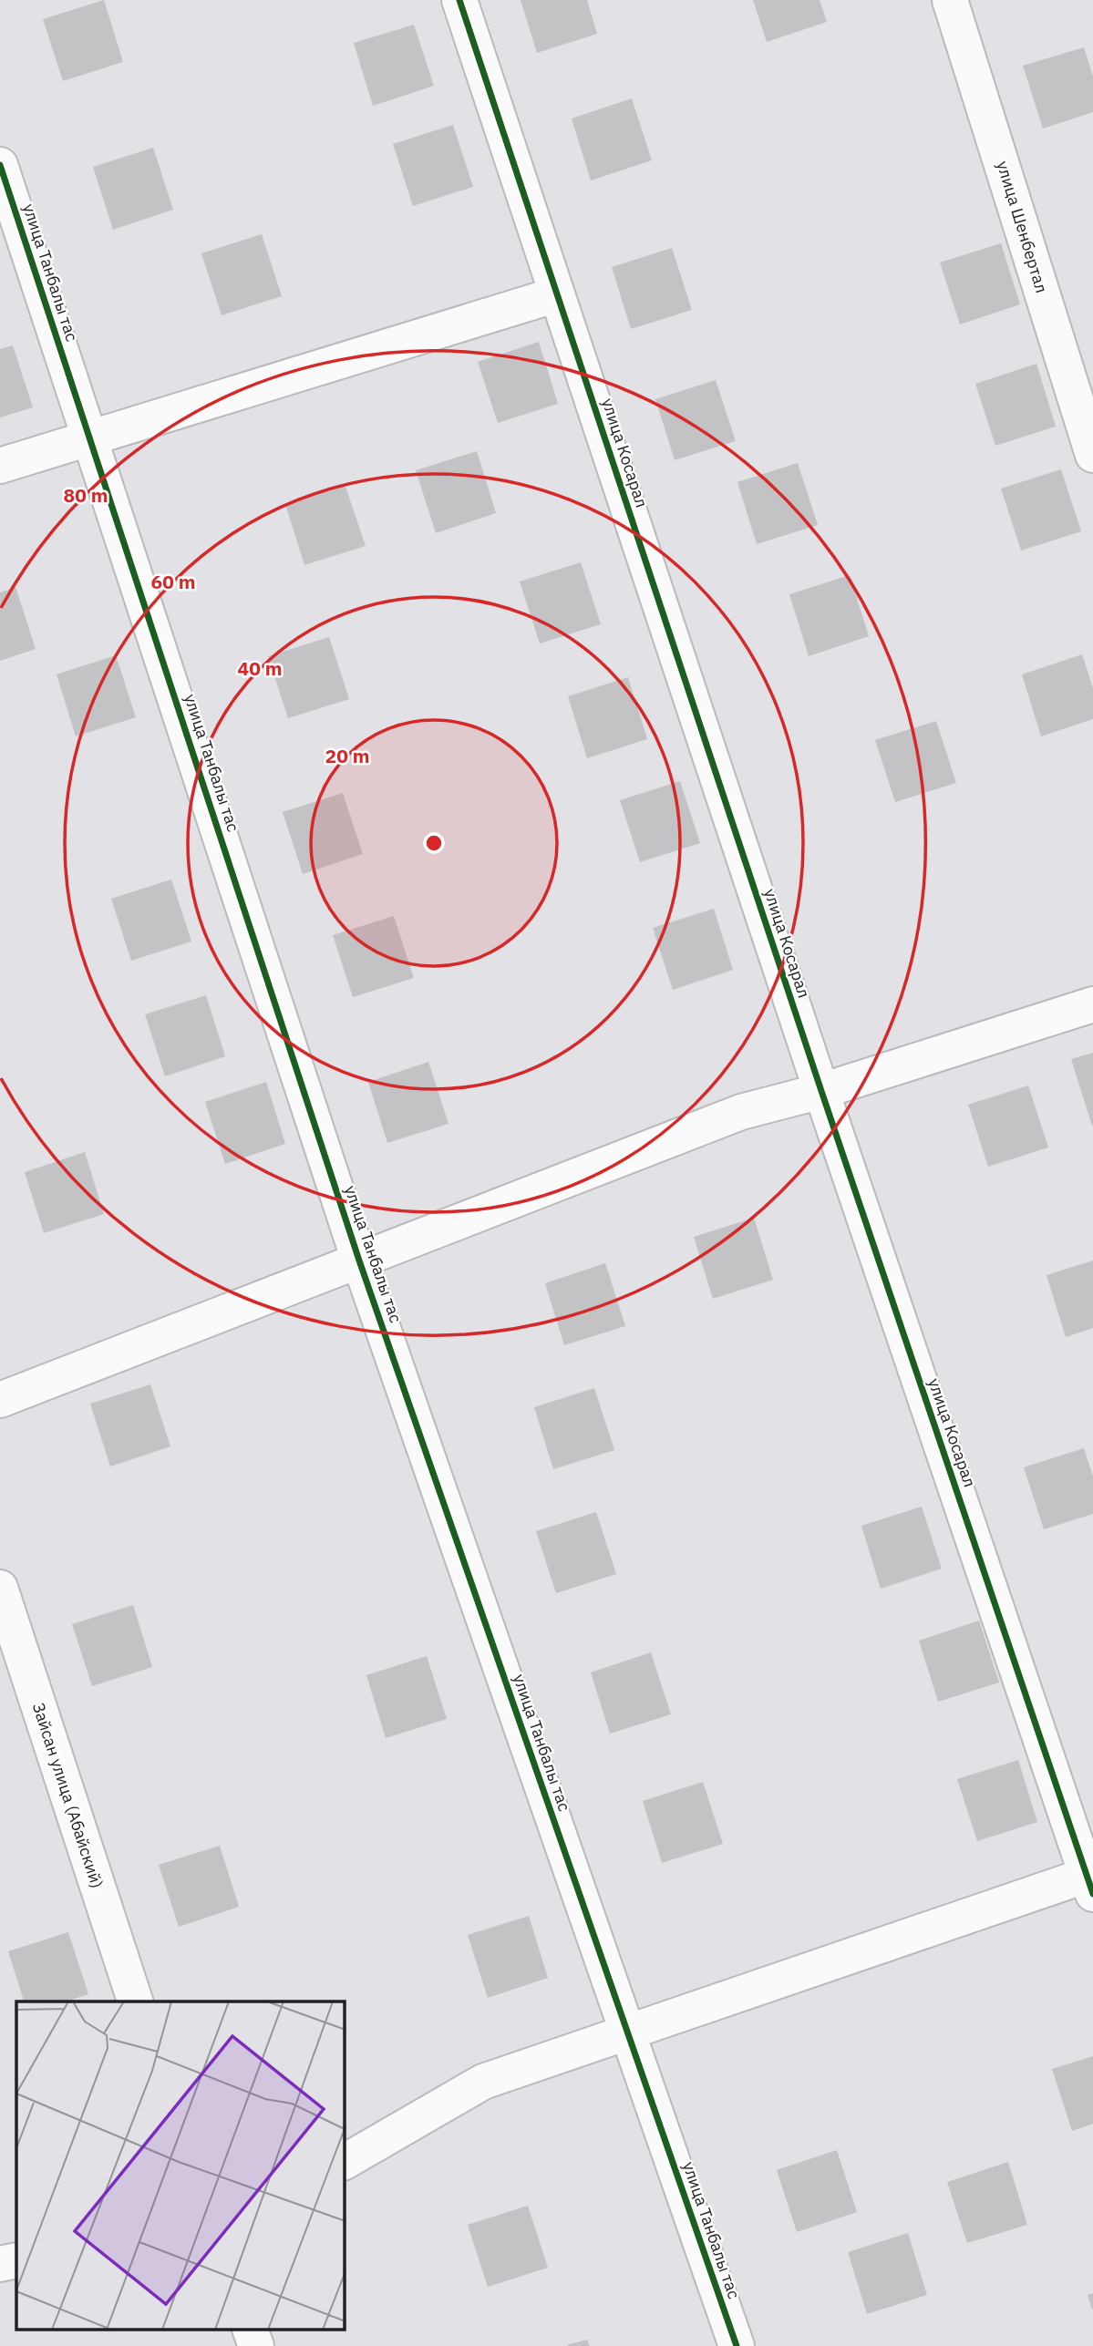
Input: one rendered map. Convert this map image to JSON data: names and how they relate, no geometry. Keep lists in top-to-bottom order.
{
  "streets": {
    "street": [
      "улица Шенбертал",
      "улица Танбалы тас",
      "улица Косарал",
      "Зайсан улица (Абайский)"
    ]
  },
  "rings": [
    "80 m",
    "60 m",
    "40 m",
    "20 m"
  ]
}
